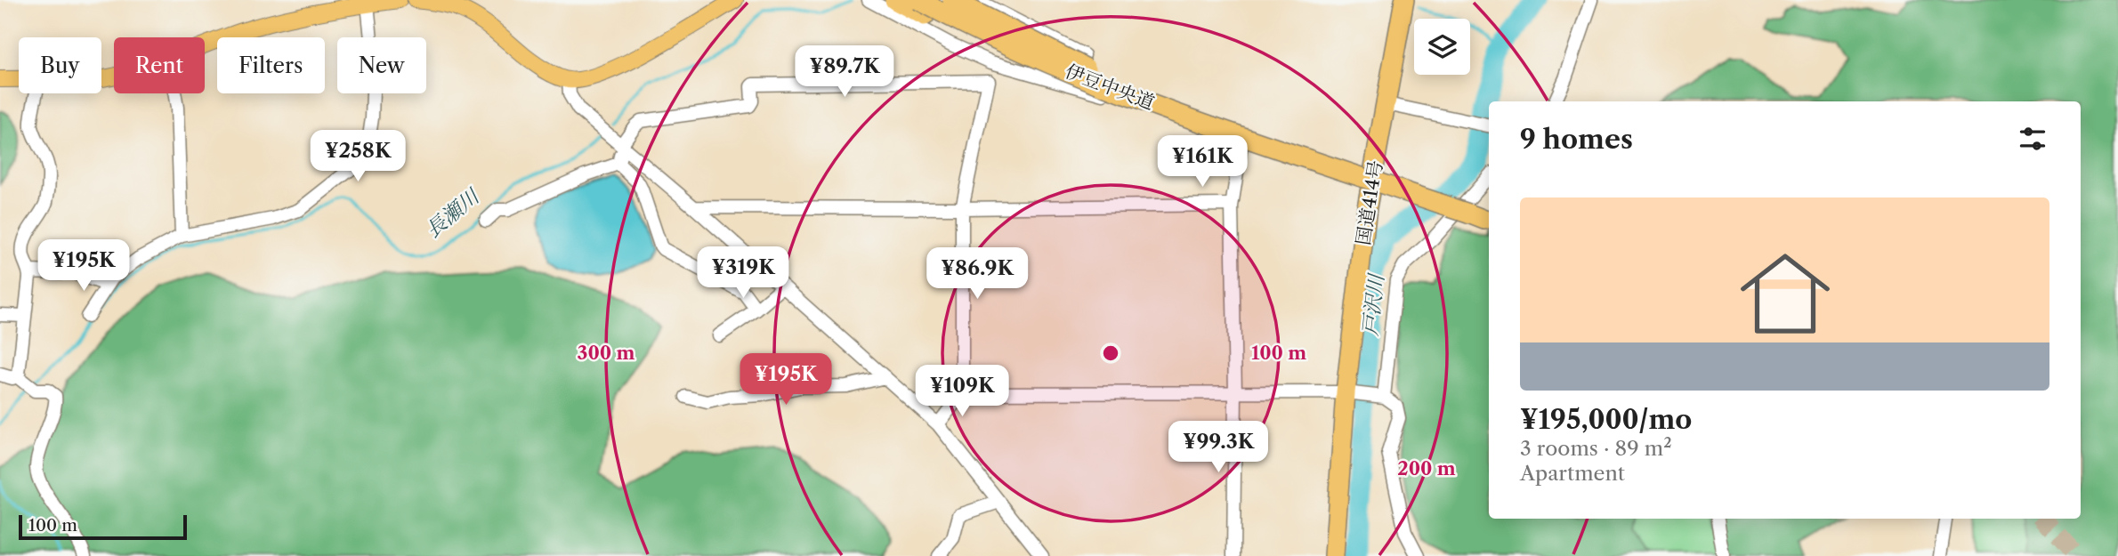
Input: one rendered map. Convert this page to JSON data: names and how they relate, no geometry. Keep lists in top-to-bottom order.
{
  "streets": {
    "highway": ["伊豆中央道", "国道414号"]
  },
  "water": ["長瀬川", "戸沢川"],
  "scale_bar": "100 m",
  "page": {
    "chip": [
      "Buy",
      "Rent",
      "Filters",
      "New"
    ],
    "price": [
      "¥89.7K",
      "¥258K",
      "¥161K",
      "¥195K",
      "¥319K",
      "¥86.9K",
      "¥195K",
      "¥109K",
      "¥99.3K"
    ],
    "heading": "9 homes",
    "list": [
      {
        "name": "¥195,000/mo",
        "note": "3 rooms · 89 m² · Apartment"
      }
    ],
    "scale": "100 m"
  },
  "rings": ["100 m", "300 m", "200 m"]
}
